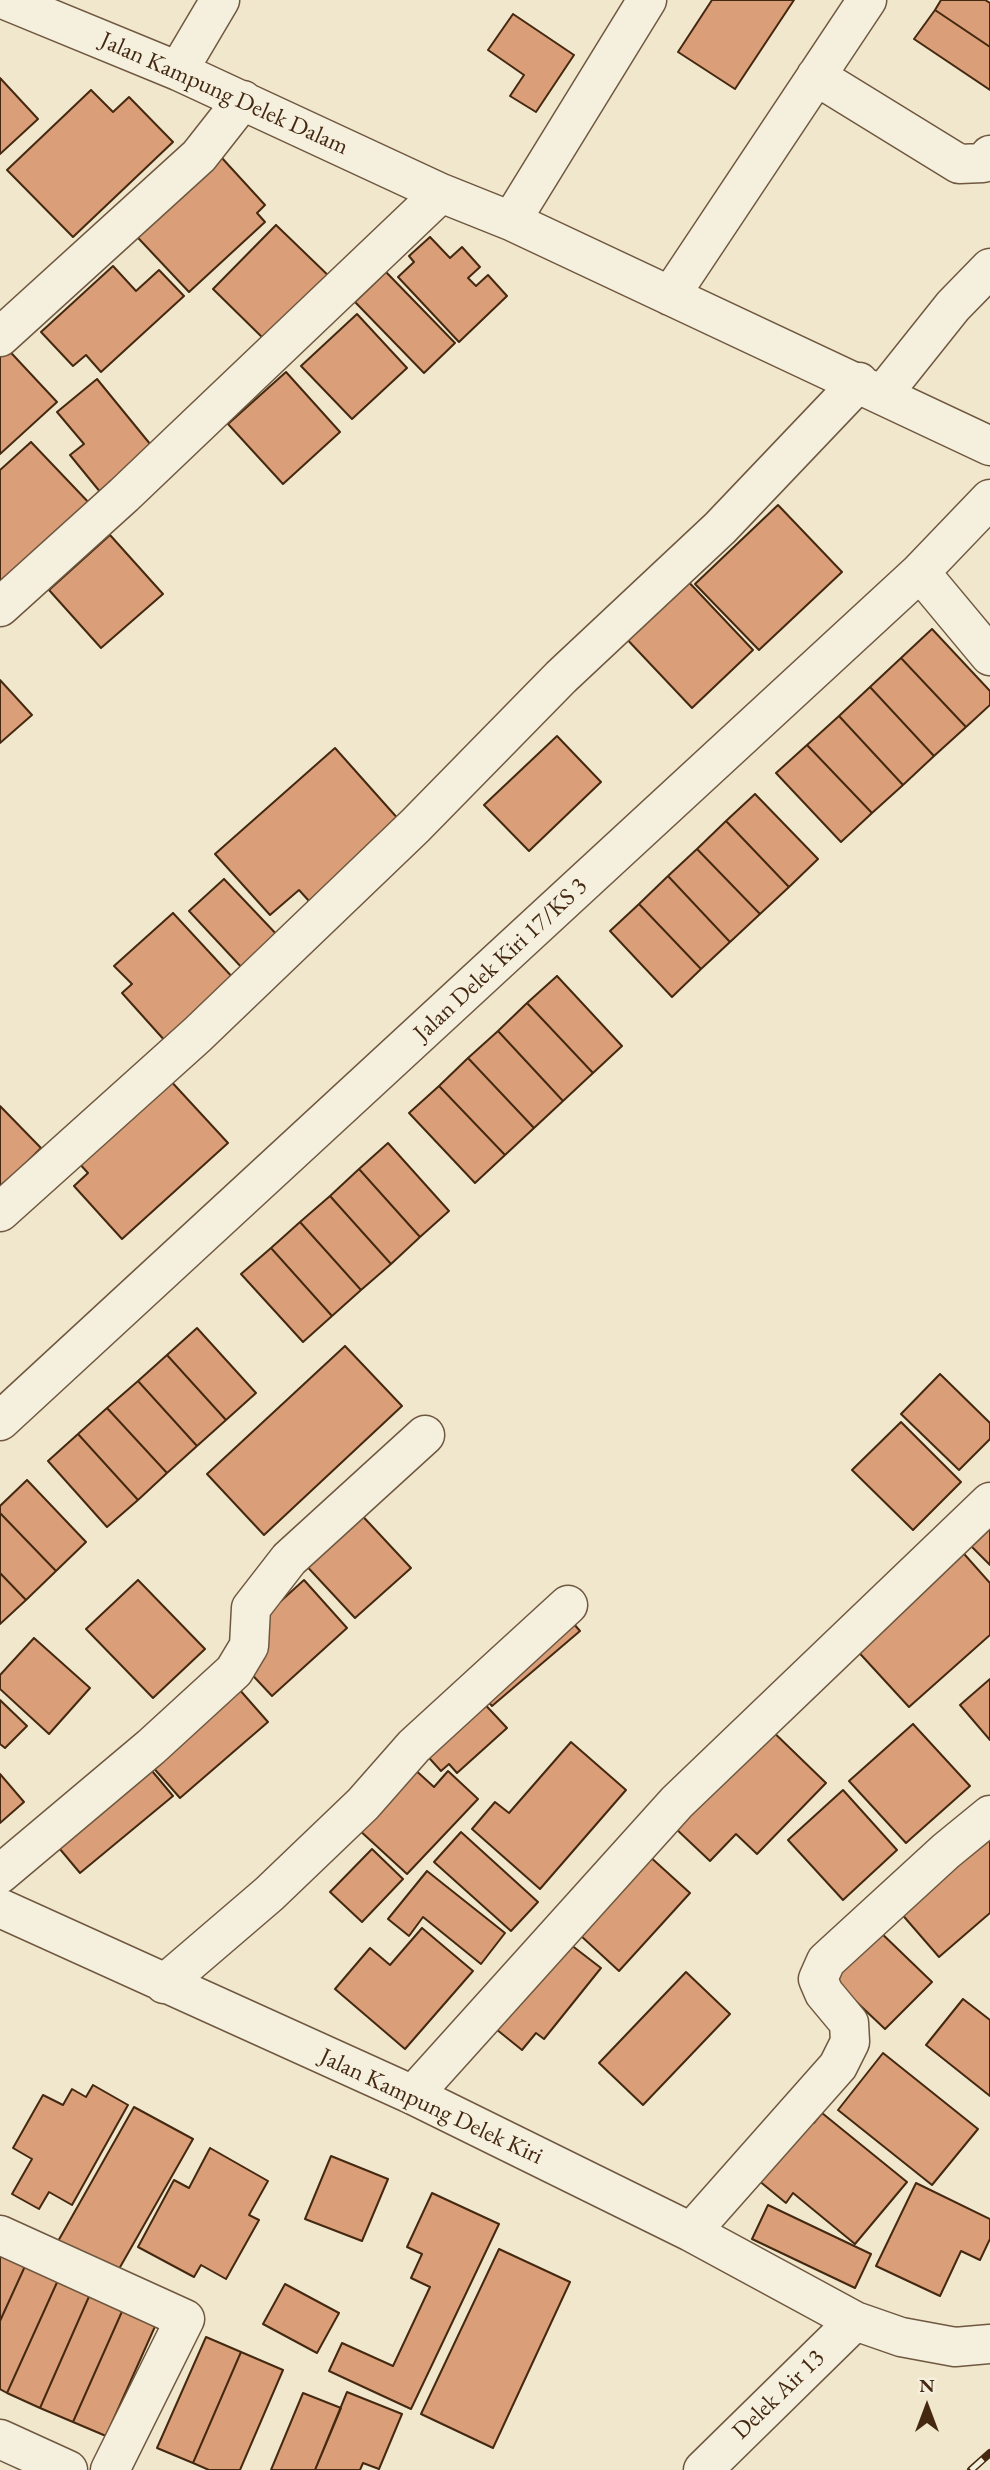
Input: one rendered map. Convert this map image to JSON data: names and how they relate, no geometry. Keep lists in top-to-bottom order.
{
  "streets": {
    "street": [
      "Jalan Kampung Delek Dalam",
      "Jalan Delek Kiri 17/KS 3",
      "Jalan Kampung Delek Kiri",
      "Delek Air 13"
    ]
  },
  "crossings": [
    ["Jalan Kampung Delek Kiri", "Delek Air 13"]
  ],
  "north": "top"
}
